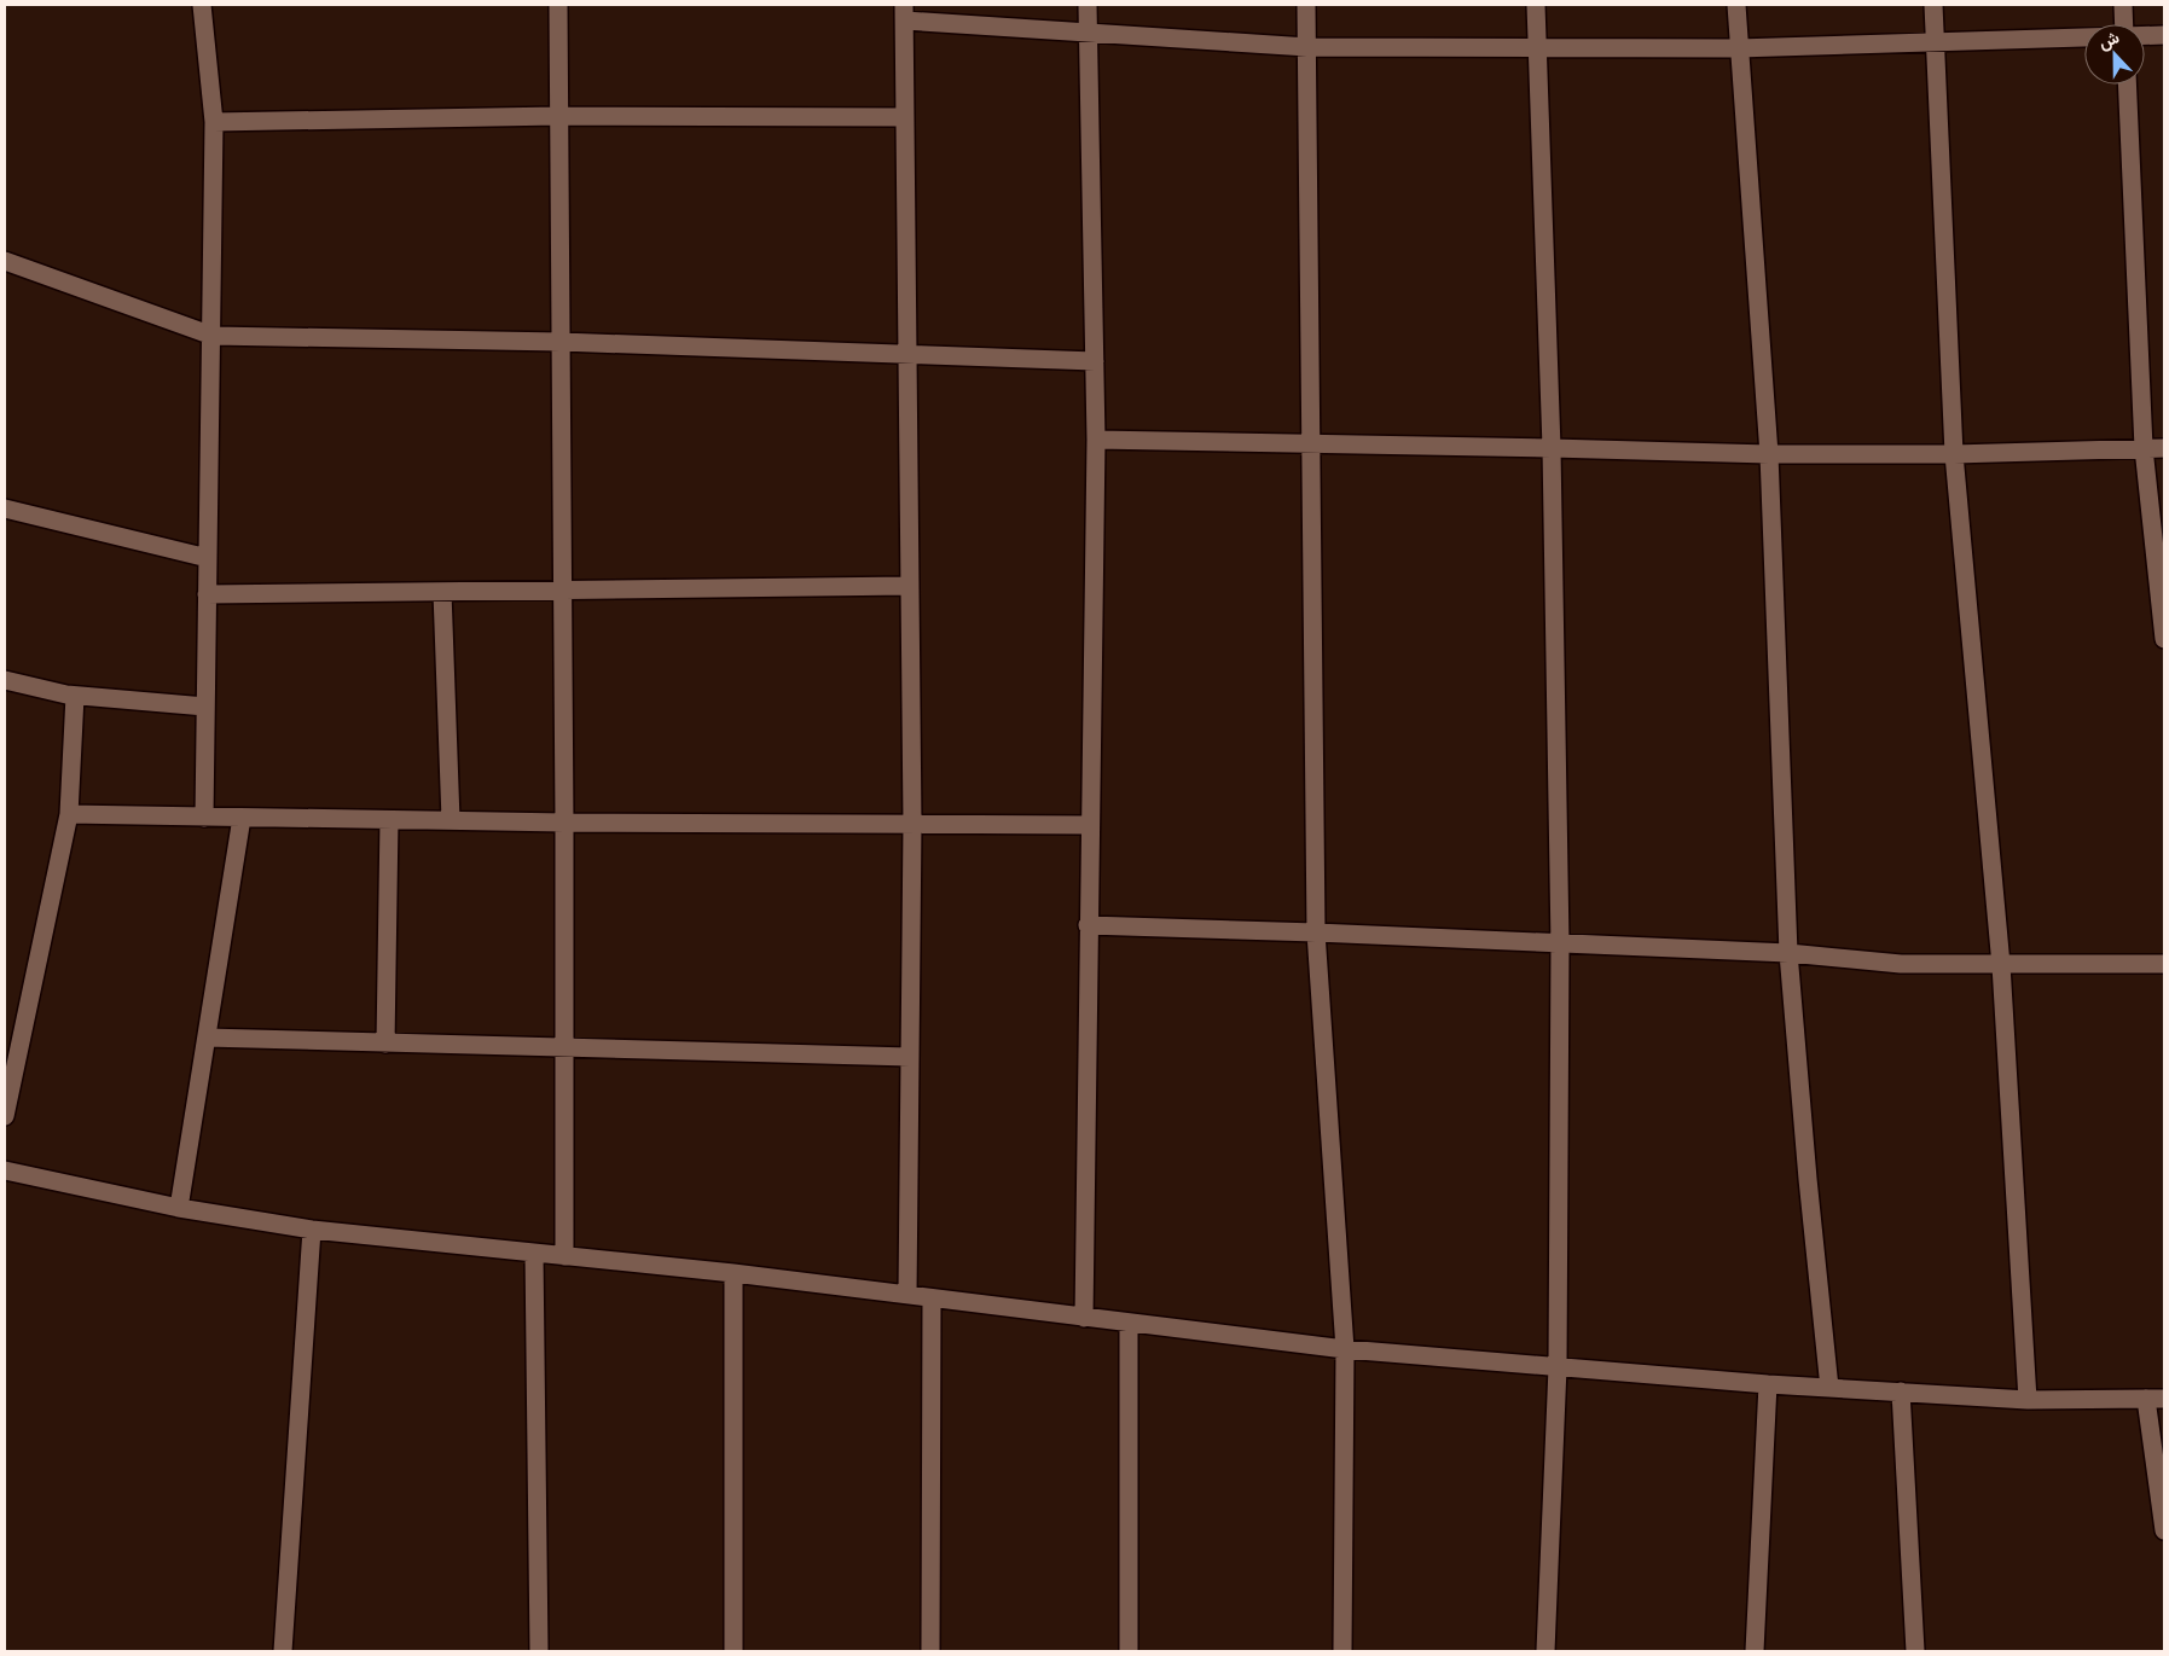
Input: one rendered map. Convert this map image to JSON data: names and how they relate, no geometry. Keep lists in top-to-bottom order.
{
  "north": "top"
}
